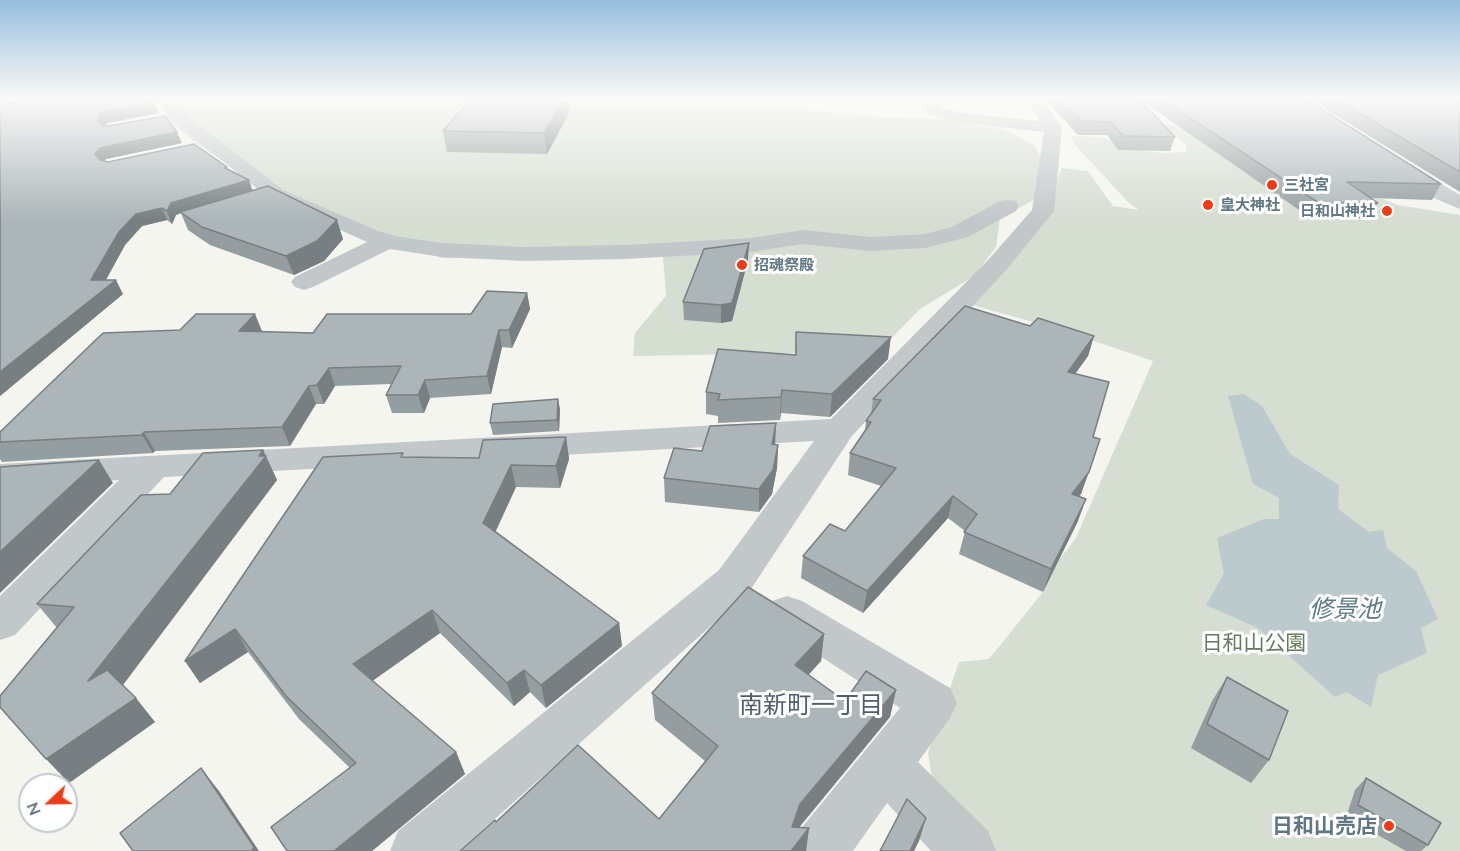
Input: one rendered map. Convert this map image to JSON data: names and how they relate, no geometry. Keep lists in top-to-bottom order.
{
  "districts": ["南新町一丁目"],
  "water": ["修景池"],
  "parks": ["日和山公園"],
  "places": [
    "三社宮",
    "皇大神社",
    "日和山神社",
    "招魂祭殿",
    "日和山売店"
  ],
  "north": "left"
}
